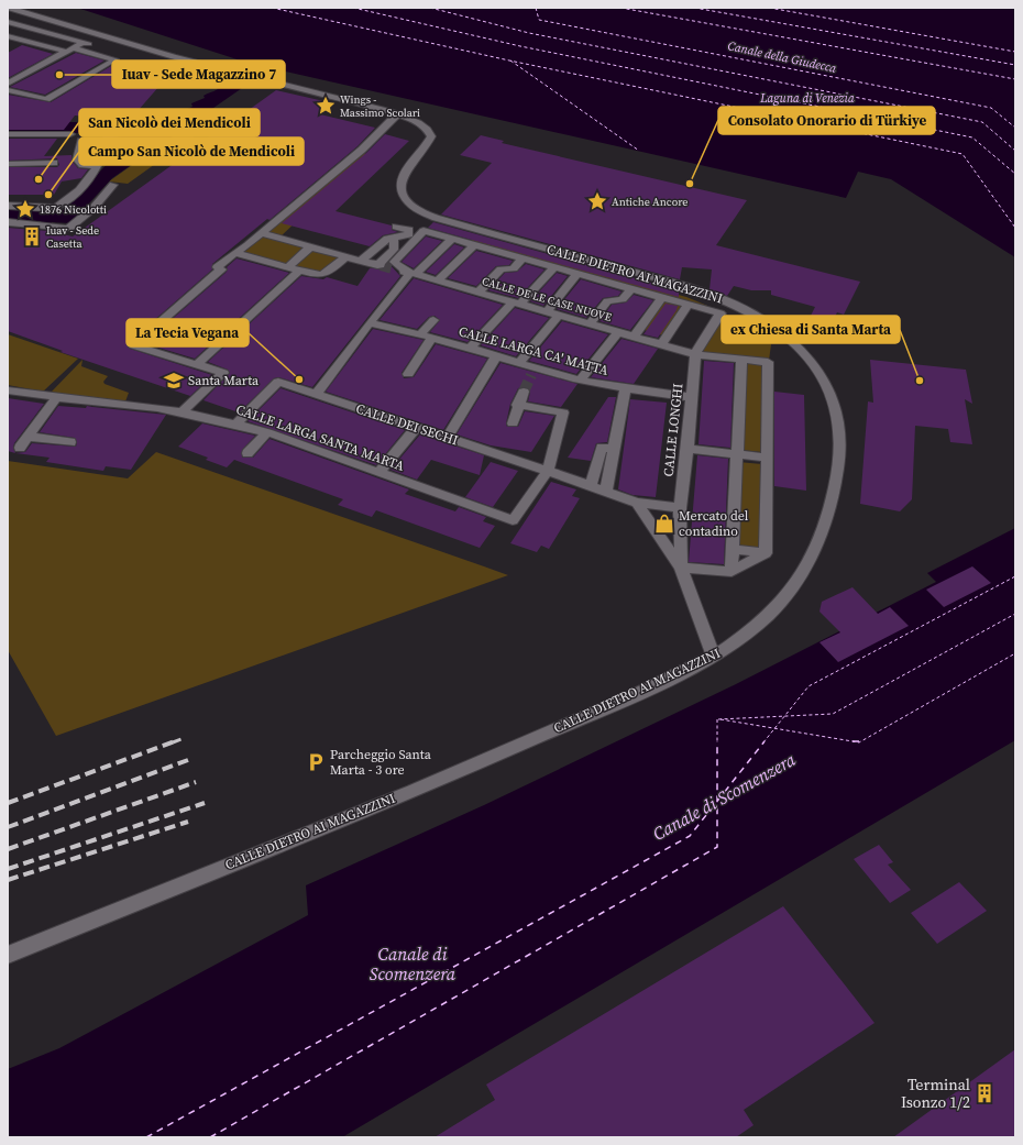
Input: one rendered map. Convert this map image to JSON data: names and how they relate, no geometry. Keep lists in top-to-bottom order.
{
  "streets": {
    "street": [
      "CALLE DIETRO AI MAGAZZINI",
      "CALLE DE LE CASE NUOVE",
      "CALLE LARGA CA' MATTA",
      "CALLE DEI SECHI",
      "CALLE LONGHI",
      "CALLE LARGA SANTA MARTA"
    ]
  },
  "crossings": [
    ["CALLE DE LE CASE NUOVE", "CALLE LONGHI"],
    ["CALLE LARGA CA' MATTA", "CALLE LONGHI"],
    ["CALLE DEI SECHI", "CALLE LONGHI"],
    ["CALLE DEI SECHI", "CALLE LARGA SANTA MARTA"]
  ],
  "water": ["Canale della Giudecca", "Laguna di Venezia", "Canale di Scomenzera"],
  "places": {
    "other": [
      "Iuav - Sede Magazzino 7",
      "San Nicolò dei Mendicoli",
      "Consolato Onorario di Türkiye",
      "Campo San Nicolò de Mendicoli",
      "La Tecia Vegana",
      "ex Chiesa di Santa Marta"
    ],
    "place": ["Wings - Massimo Scolari", "Antiche Ancore", "1876 Nicolotti"],
    "building": ["Iuav - Sede Casetta", "Terminal Isonzo 1/2"],
    "school or university": ["Santa Marta"],
    "shop": ["Mercato del contadino"],
    "parking": ["Parcheggio Santa Marta - 3 ore"]
  }
}
